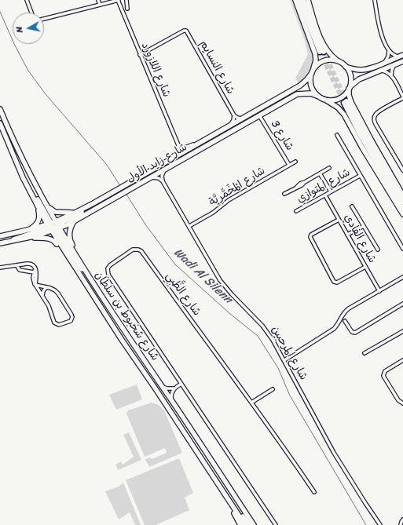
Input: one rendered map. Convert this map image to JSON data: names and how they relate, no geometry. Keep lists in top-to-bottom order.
{
  "streets": {
    "main road": ["شارع زايد الأول", "شارع شخبوط بن سلطان"],
    "street": [
      "شارع النسايم",
      "شارع اللازورد",
      "شارع 3",
      "شارع المتوازي",
      "شارع المْخَمَّرِيَّة",
      "شارع الفادي",
      "شارع الظَّبِي",
      "شارع المرحبين"
    ]
  },
  "crossings": [
    ["شارع النسايم", "شارع اللازورد"],
    ["شارع 3", "شارع زايد الأول"],
    ["شارع 3", "شارع المْخَمَّرِيَّة"],
    ["شارع زايد الأول", "شارع شخبوط بن سلطان"],
    ["شارع المتوازي", "شارع الفادي"],
    ["شارع المْخَمَّرِيَّة", "شارع المرحبين"]
  ],
  "water": ["Wadi Al Silenn"],
  "north": "left"
}
